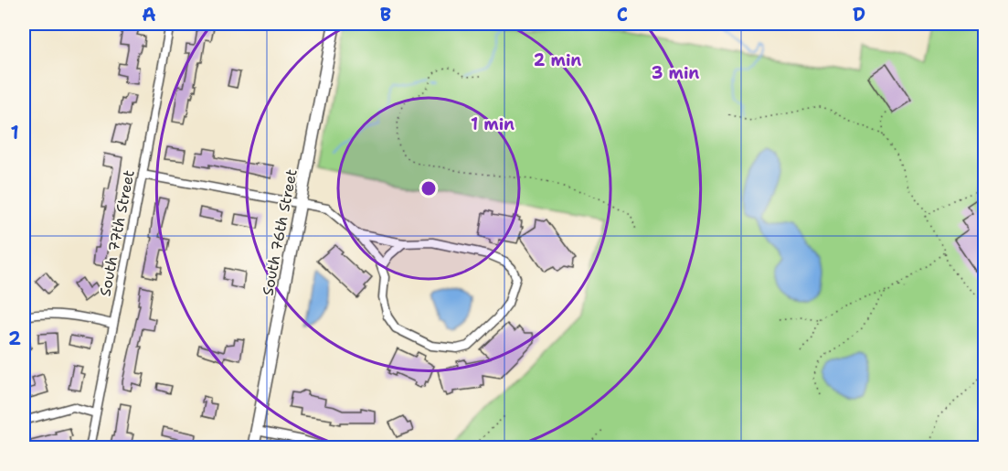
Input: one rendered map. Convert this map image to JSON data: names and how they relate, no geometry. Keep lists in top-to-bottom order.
{
  "streets": {
    "main road": ["South 76th Street"],
    "street": ["South 77th Street"]
  },
  "grid": {
    "columns": [
      "A",
      "B",
      "C",
      "D"
    ],
    "rows": ["1", "2"]
  },
  "rings": ["2 min", "3 min", "1 min"]
}
